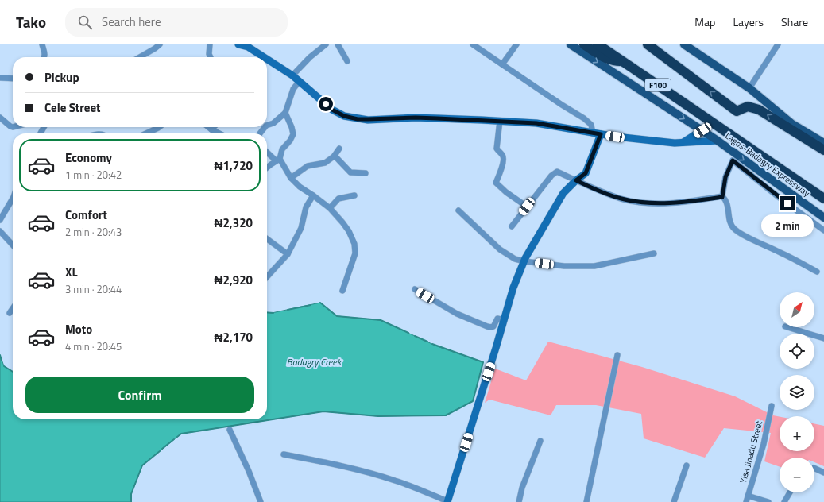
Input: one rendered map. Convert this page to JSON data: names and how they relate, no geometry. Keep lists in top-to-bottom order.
{
  "streets": {
    "highway": ["F100", "Lagos-Badagry Expressway"],
    "street": ["Yisa Jinadu Street"]
  },
  "water": ["Badagry Creek"],
  "north": "top right",
  "page": {
    "header": "Tako",
    "search": "Search here",
    "nav": ["Map", "Layers", "Share"],
    "banner": ["Pickup", "Cele Street"],
    "list": [
      {
        "name": "Economy",
        "note": "1 min · 20:42",
        "value": "₦1,720"
      },
      {
        "name": "Comfort",
        "note": "2 min · 20:43",
        "value": "₦2,320"
      },
      {
        "name": "XL",
        "note": "3 min · 20:44",
        "value": "₦2,920"
      },
      {
        "name": "Moto",
        "note": "4 min · 20:45",
        "value": "₦2,170"
      }
    ],
    "bubble": "2 min",
    "map_buttons": ["+", "−"],
    "buttons": "Confirm"
  }
}
